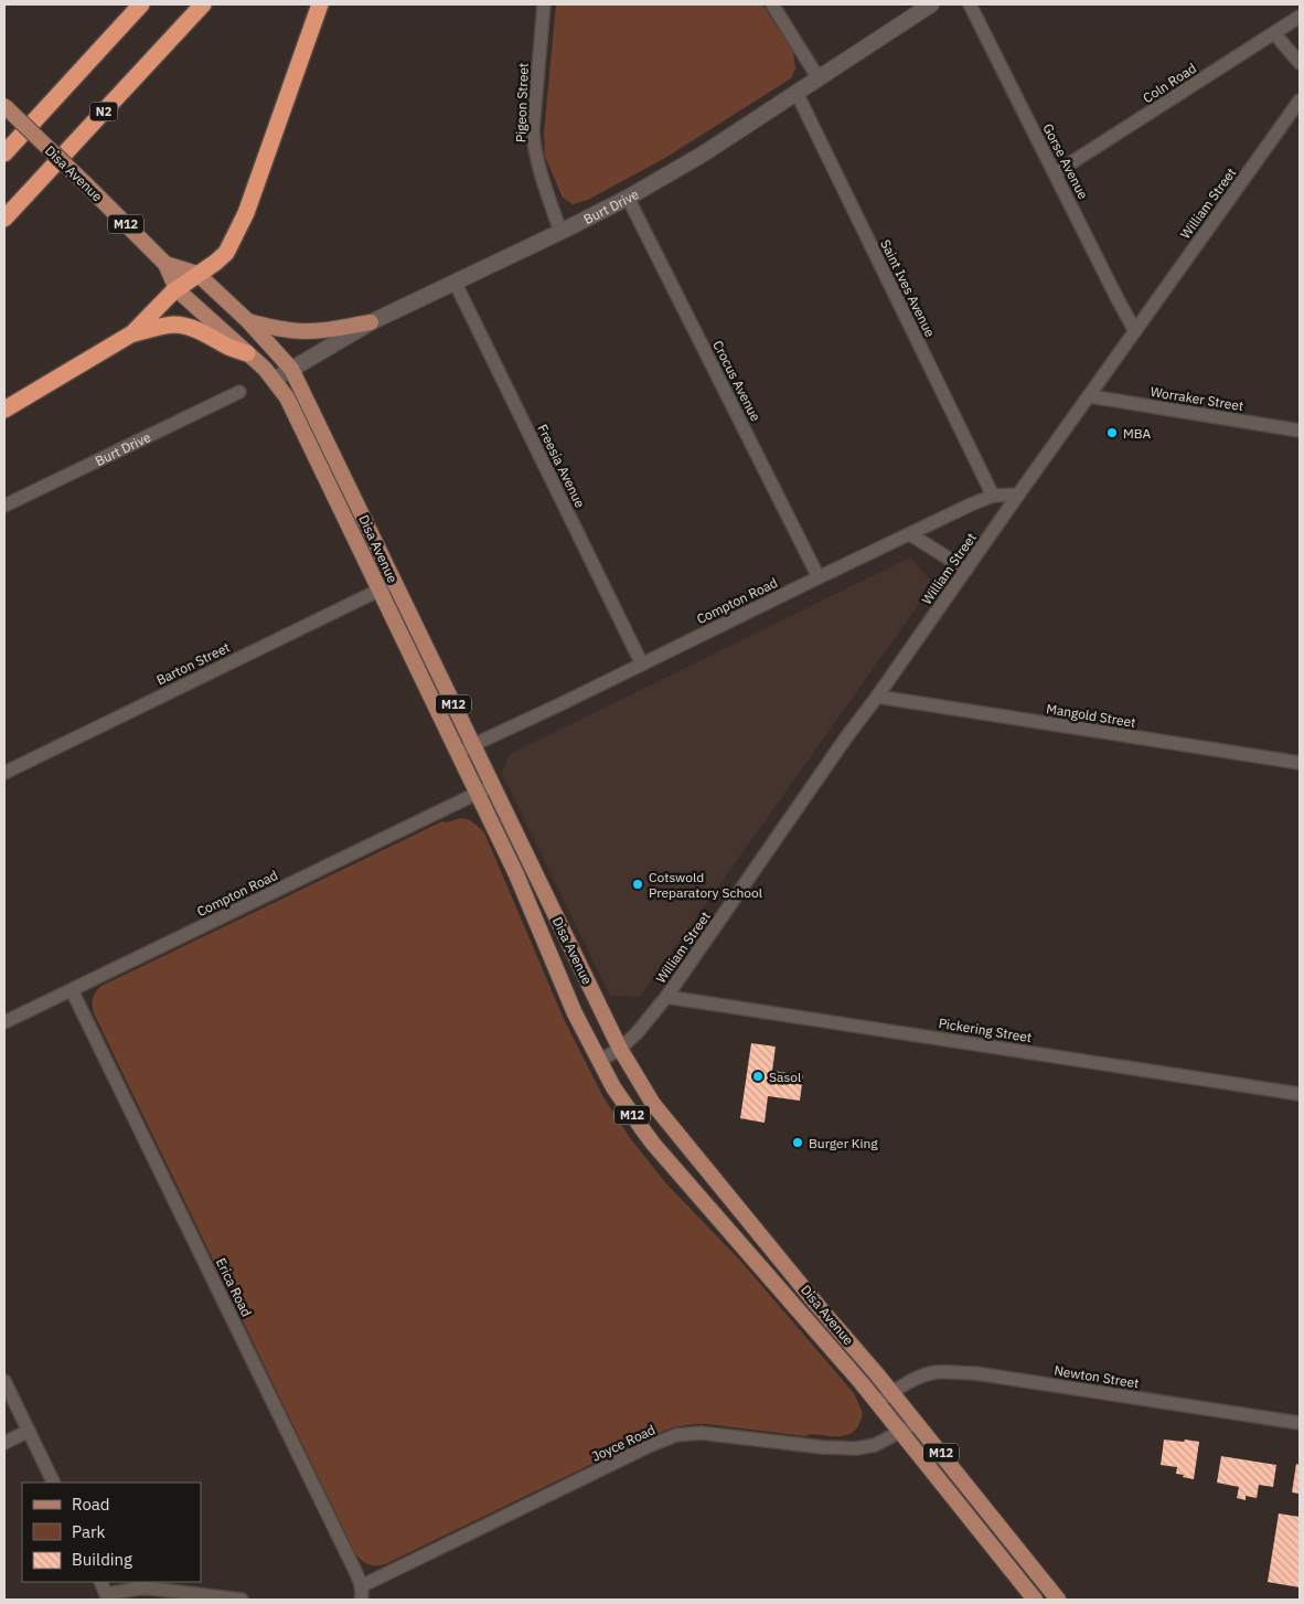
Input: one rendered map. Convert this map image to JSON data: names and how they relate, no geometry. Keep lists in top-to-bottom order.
{
  "streets": {
    "highway": ["N2"],
    "main road": ["Disa Avenue", "M12"],
    "street": [
      "Coln Road",
      "Pigeon Street",
      "Gorse Avenue",
      "William Street",
      "Burt Drive",
      "Saint Ives Avenue",
      "Crocus Avenue",
      "Worraker Street",
      "Freesia Avenue",
      "Compton Road",
      "Barton Street",
      "Mangold Street",
      "Pickering Street",
      "Erica Road",
      "Newton Street",
      "Joyce Road"
    ]
  },
  "crossings": [
    ["Coln Road", "Gorse Avenue"],
    ["Pigeon Street", "Burt Drive"],
    ["Gorse Avenue", "William Street"],
    ["Disa Avenue", "William Street"],
    ["Disa Avenue", "Burt Drive"],
    ["Disa Avenue", "Compton Road"],
    ["Disa Avenue", "Barton Street"],
    ["Disa Avenue", "Newton Street"],
    ["Disa Avenue", "Joyce Road"],
    ["William Street", "Worraker Street"],
    ["William Street", "Compton Road"],
    ["William Street", "Mangold Street"],
    ["William Street", "Pickering Street"],
    ["Burt Drive", "Saint Ives Avenue"],
    ["Burt Drive", "Crocus Avenue"],
    ["Burt Drive", "Freesia Avenue"],
    ["Saint Ives Avenue", "Compton Road"],
    ["Crocus Avenue", "Compton Road"],
    ["Freesia Avenue", "Compton Road"],
    ["Compton Road", "Erica Road"],
    ["Erica Road", "Joyce Road"]
  ],
  "places": [
    "MBA",
    "Cotswold Preparatory School",
    "Sasol",
    "Burger King"
  ],
  "legend": ["Road", "Park", "Building"]
}
